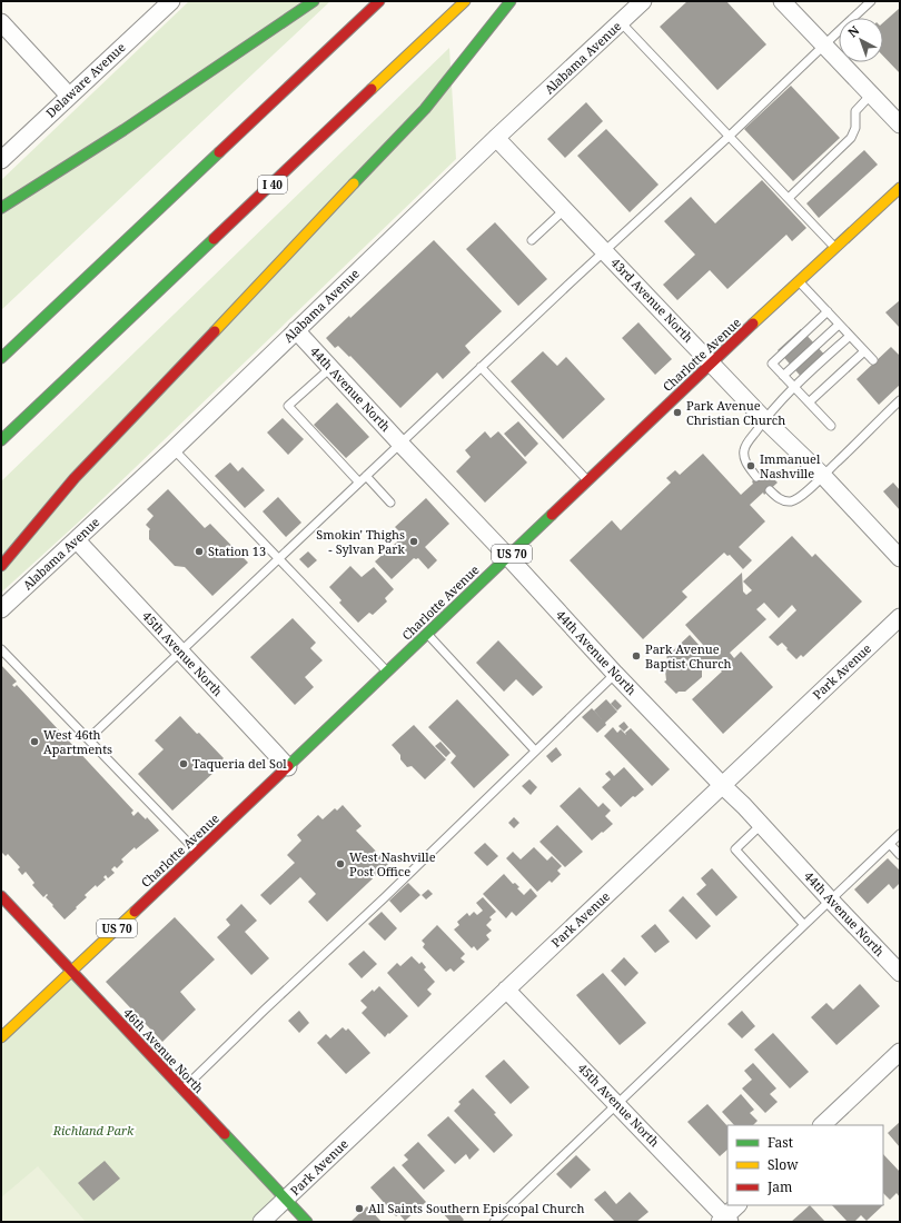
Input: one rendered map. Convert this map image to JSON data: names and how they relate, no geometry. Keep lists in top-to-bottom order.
{
  "streets": {
    "main road": [
      "I 40",
      "Charlotte Avenue",
      "US 70",
      "46th Avenue North"
    ],
    "street": [
      "Alabama Avenue",
      "Delaware Avenue",
      "43rd Avenue North",
      "44th Avenue North",
      "45th Avenue North",
      "Park Avenue"
    ]
  },
  "crossings": [
    ["Alabama Avenue", "43rd Avenue North"],
    ["Alabama Avenue", "44th Avenue North"],
    ["Alabama Avenue", "45th Avenue North"],
    ["43rd Avenue North", "Charlotte Avenue"],
    ["Charlotte Avenue", "44th Avenue North"],
    ["Charlotte Avenue", "45th Avenue North"],
    ["Charlotte Avenue", "46th Avenue North"],
    ["44th Avenue North", "Park Avenue"],
    ["45th Avenue North", "Park Avenue"],
    ["Park Avenue", "46th Avenue North"]
  ],
  "parks": ["Richland Park"],
  "places": [
    "Park Avenue Christian Church",
    "Immanuel Nashville",
    "Smokin' Thighs - Sylvan Park",
    "Station 13",
    "Park Avenue Baptist Church",
    "West 46th Apartments",
    "Taqueria del Sol",
    "West Nashville Post Office",
    "All Saints Southern Episcopal Church"
  ],
  "legend": ["Fast", "Slow", "Jam"],
  "north": "top left"
}
